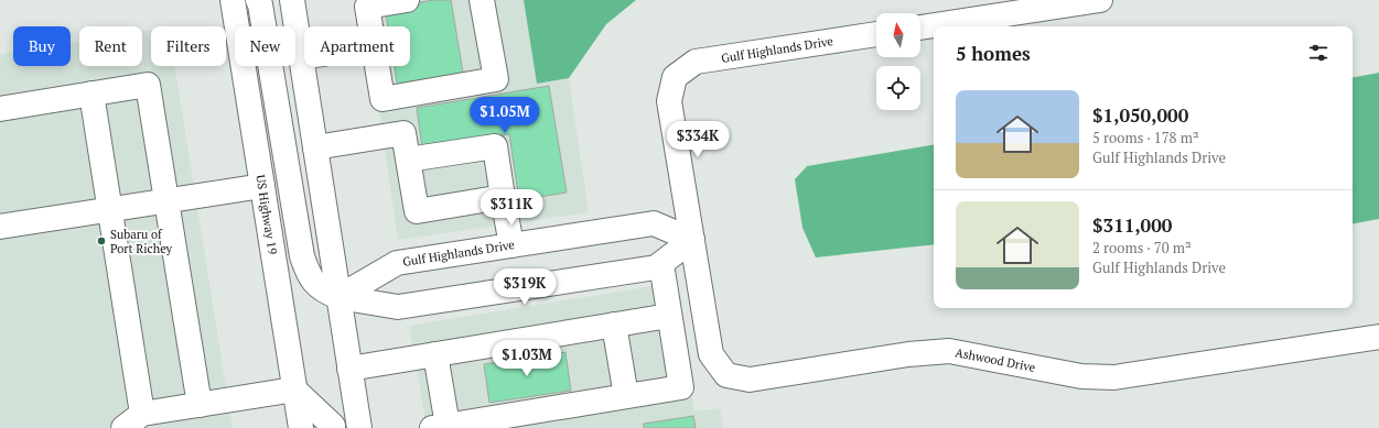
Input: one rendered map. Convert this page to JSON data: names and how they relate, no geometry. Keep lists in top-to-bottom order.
{
  "streets": {
    "main road": ["Gulf Highlands Drive", "US Highway 19", "Ashwood Drive"]
  },
  "crossings": [
    ["Gulf Highlands Drive", "Ashwood Drive"]
  ],
  "places": ["Subaru of Port Richey"],
  "north": "top",
  "page": {
    "chip": [
      "Buy",
      "Rent",
      "Filters",
      "New",
      "Apartment"
    ],
    "heading": "5 homes",
    "list": [
      {
        "name": "$1,050,000",
        "note": "5 rooms · 178 m² · Gulf Highlands Drive"
      },
      {
        "name": "$311,000",
        "note": "2 rooms · 70 m² · Gulf Highlands Drive"
      }
    ],
    "price": [
      "$1.05M",
      "$334K",
      "$311K",
      "$319K",
      "$1.03M"
    ]
  }
}
